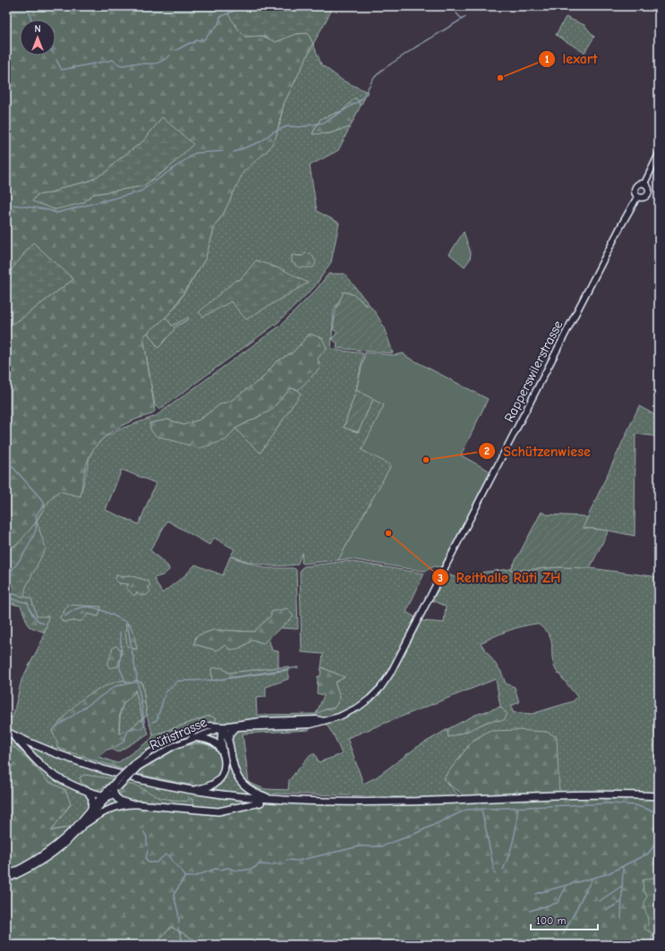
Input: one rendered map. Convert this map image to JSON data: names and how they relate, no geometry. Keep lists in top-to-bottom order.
{
  "streets": {
    "main road": ["Rapperswilerstrasse", "Rütistrasse"]
  },
  "crossings": [
    ["Rapperswilerstrasse", "Rütistrasse"]
  ],
  "places": ["lexart", "Schützenwiese", "Reithalle Rüti ZH"],
  "scale_bar": "100 m",
  "north": "top"
}
